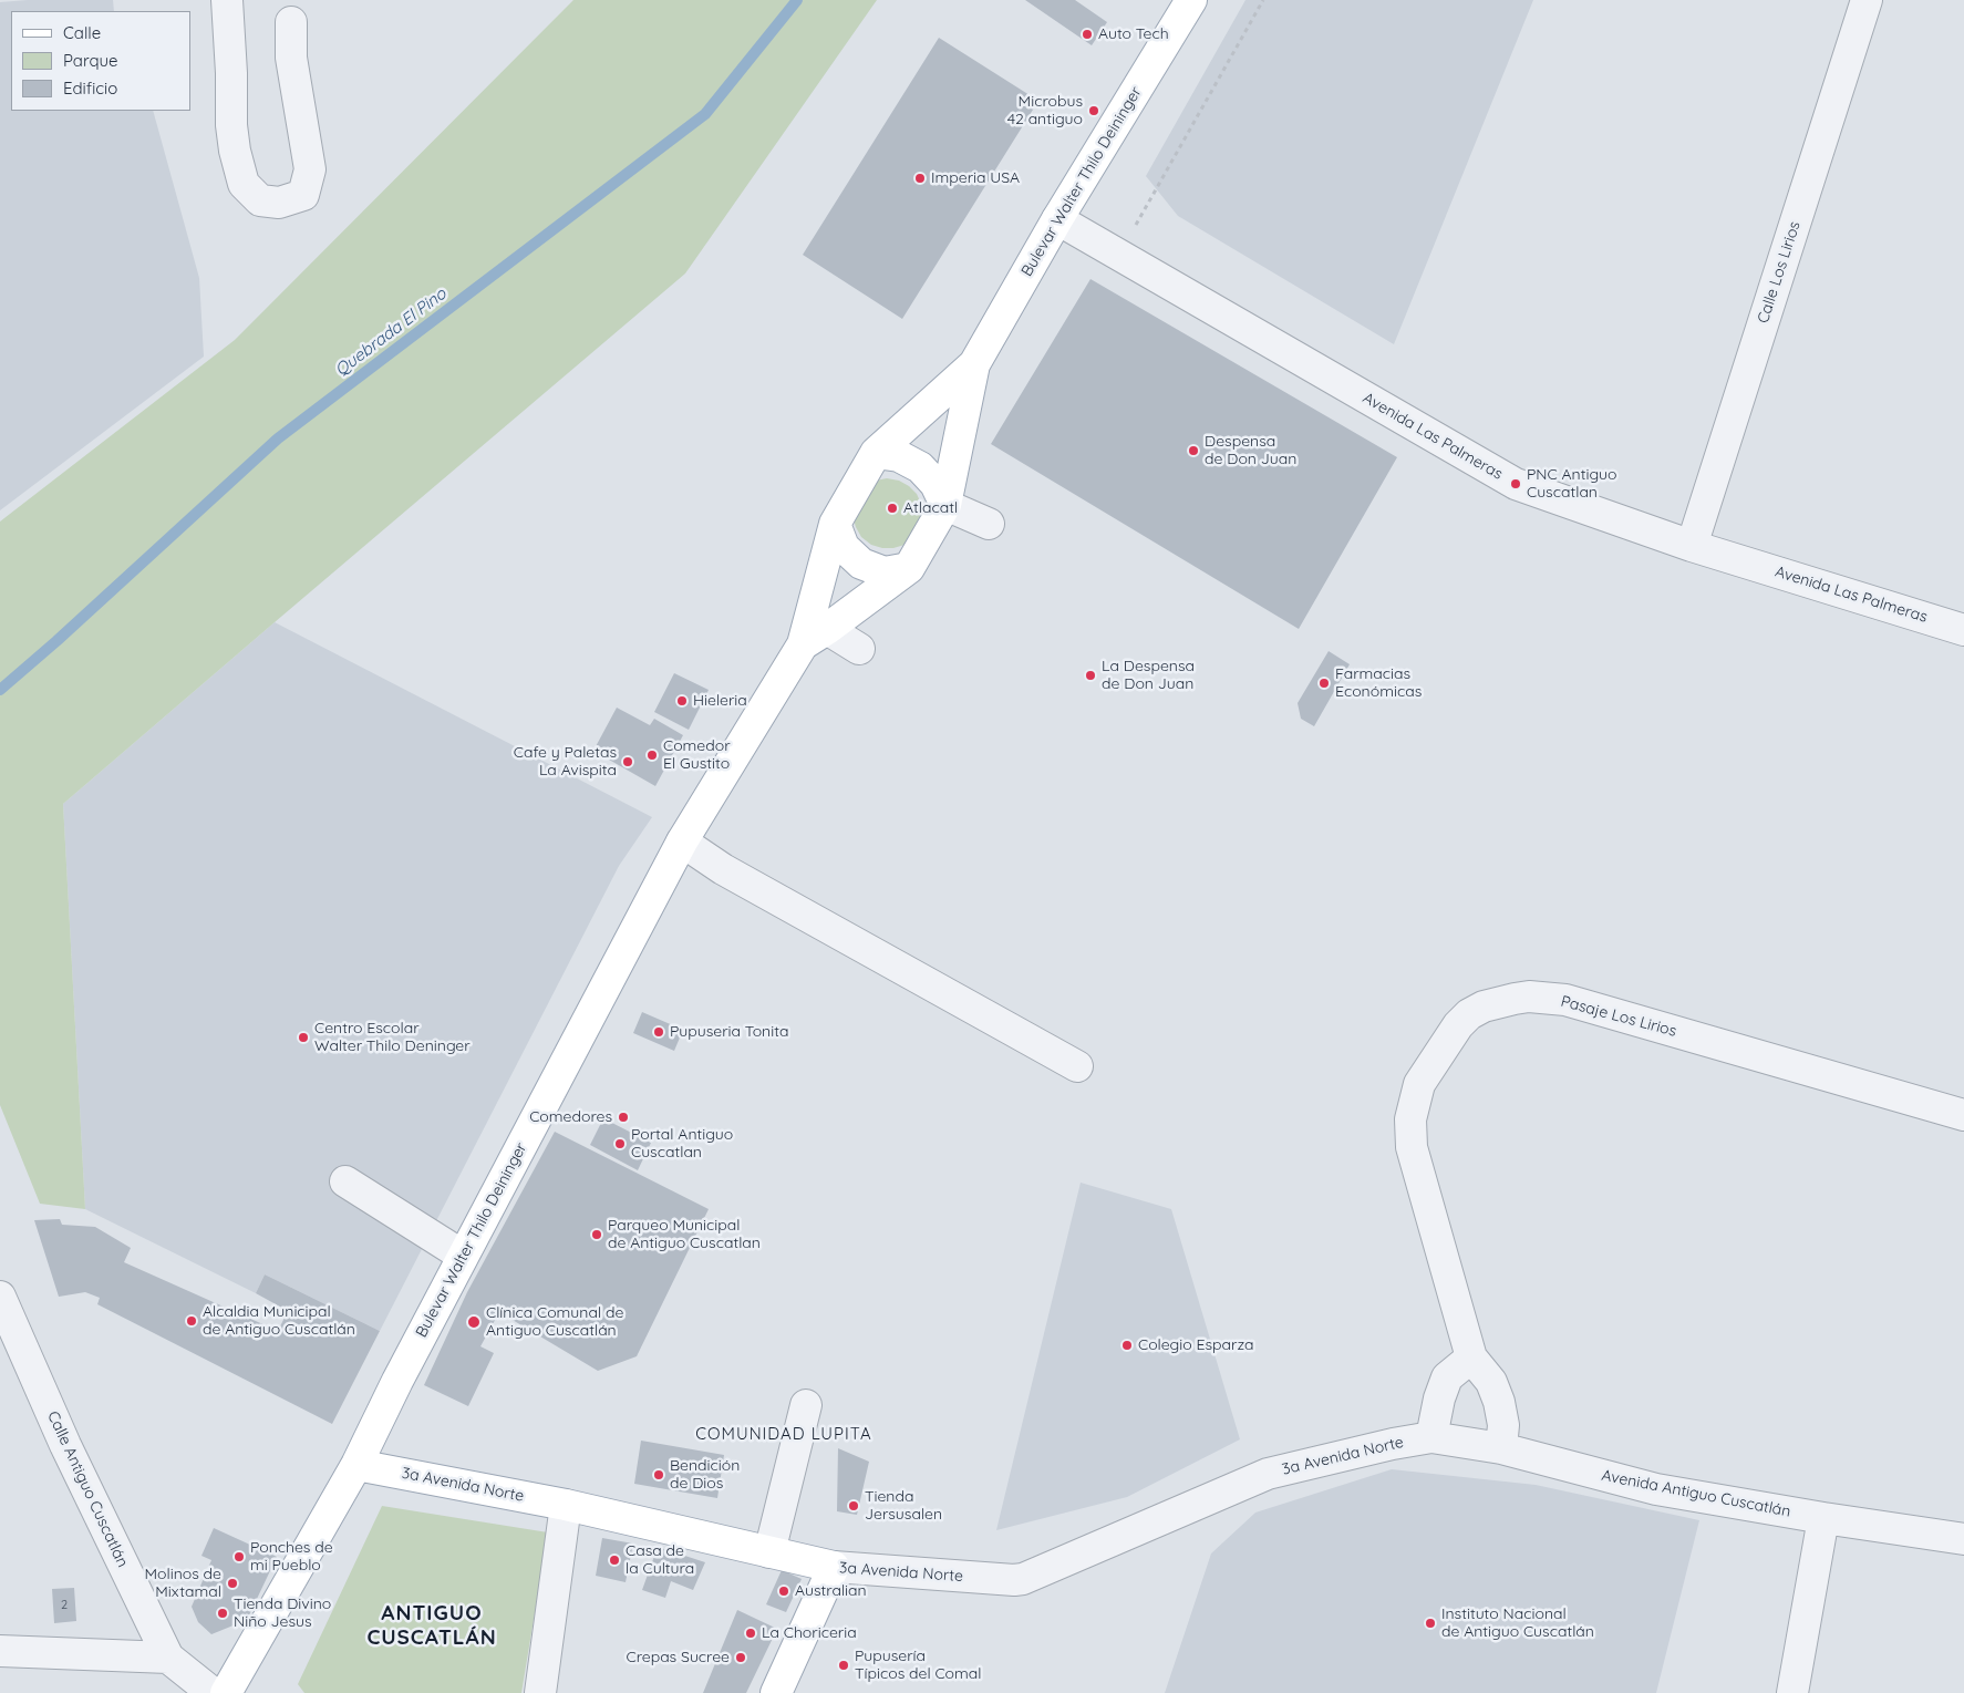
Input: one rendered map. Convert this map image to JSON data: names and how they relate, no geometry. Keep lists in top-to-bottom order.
{
  "streets": {
    "main road": ["Bulevar Walter Thilo Deininger", "3a Avenida Norte"],
    "street": [
      "Calle Los Lirios",
      "Avenida Las Palmeras",
      "Pasaje Los Lirios",
      "Calle Antiguo Cuscatlán",
      "Avenida Antiguo Cuscatlán"
    ]
  },
  "crossings": [
    ["Bulevar Walter Thilo Deininger", "Avenida Las Palmeras"],
    ["Bulevar Walter Thilo Deininger", "3a Avenida Norte"],
    ["Calle Los Lirios", "Avenida Las Palmeras"],
    ["Pasaje Los Lirios", "Avenida Antiguo Cuscatlán"],
    ["3a Avenida Norte", "Avenida Antiguo Cuscatlán"]
  ],
  "districts": ["COMUNIDAD LUPITA", "ANTIGUO CUSCATLÁN"],
  "water": ["Quebrada El Pino"],
  "places": [
    "Auto Tech",
    "Microbus 42 antiguo",
    "Imperia USA",
    "Despensa de Don Juan",
    "PNC Antiguo Cuscatlan",
    "Atlacatl",
    "La Despensa de Don Juan",
    "Farmacias Económicas",
    "Hieleria",
    "Comedor El Gustito",
    "Cafe y Paletas La Avispita",
    "Pupuseria Tonita",
    "Centro Escolar Walter Thilo Deninger",
    "Comedores",
    "Portal Antiguo Cuscatlan",
    "Parqueo Municipal de Antiguo Cuscatlan",
    "Alcaldia Municipal de Antiguo Cuscatlán",
    "Clínica Comunal de Antiguo Cuscatlán",
    "Colegio Esparza",
    "Bendición de Dios",
    "Tienda Jersusalen",
    "Ponches de mi Pueblo",
    "Casa de la Cultura",
    "Molinos de Mixtamal",
    "Australian",
    "Tienda Divino Niño Jesus",
    "Instituto Nacional de Antiguo Cuscatlán",
    "La Choriceria",
    "Crepas Sucree",
    "Pupusería Típicos del Comal"
  ],
  "house_numbers": ["2"],
  "legend": ["Calle", "Parque", "Edificio"]
}
